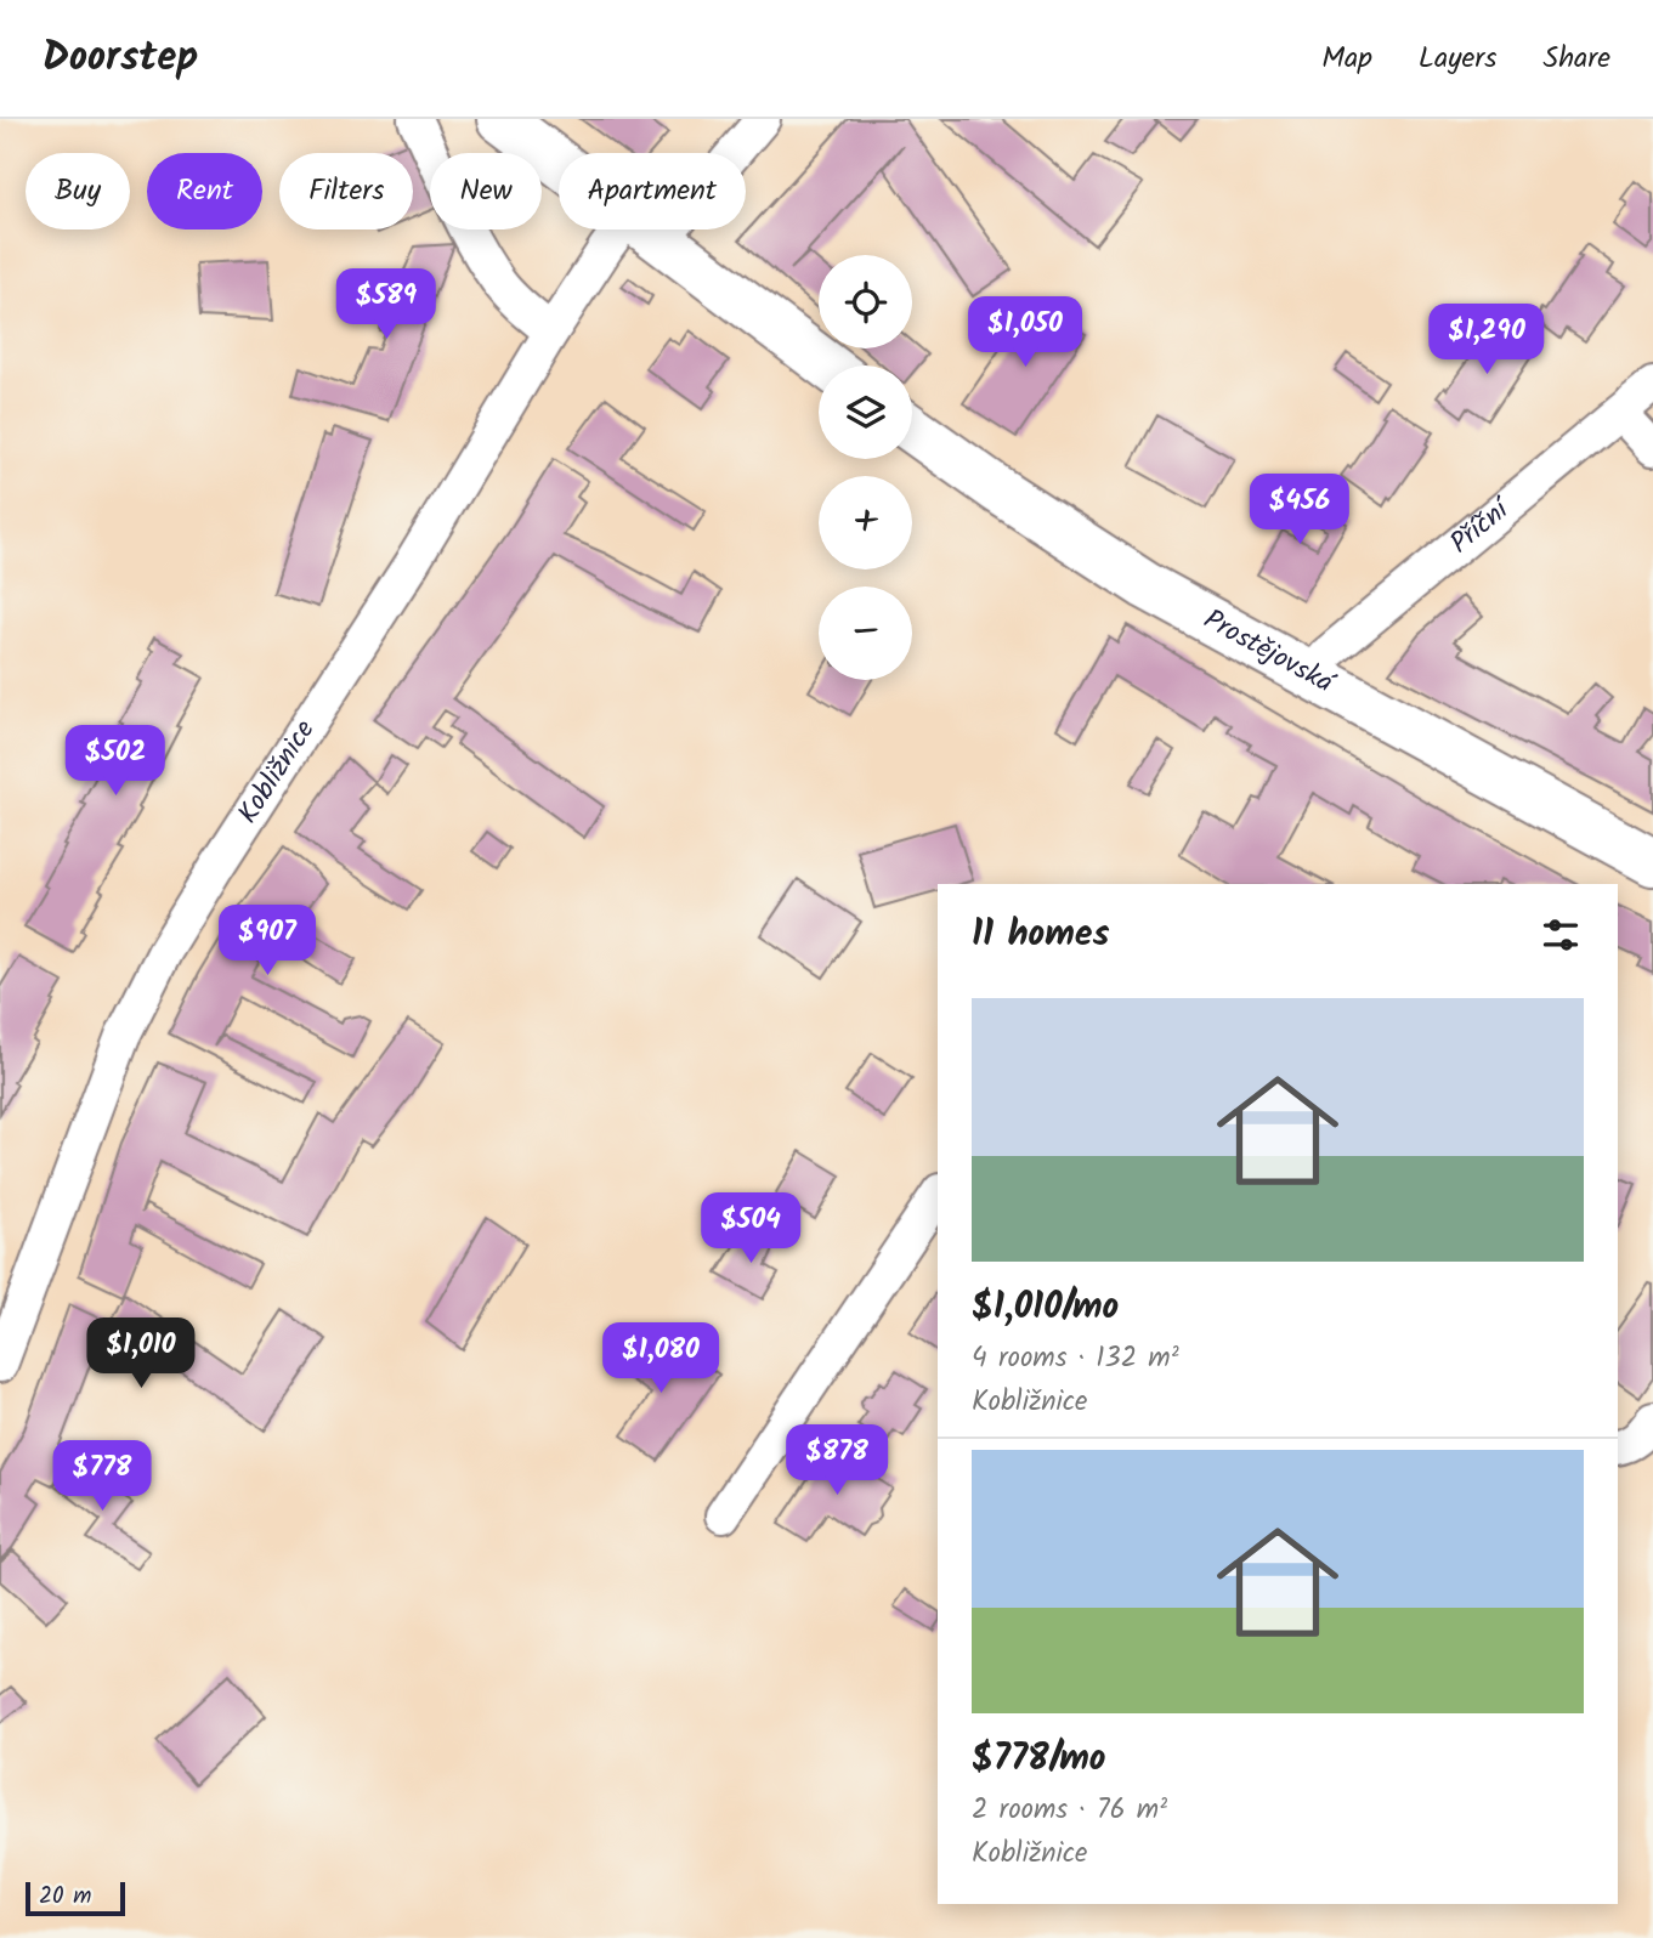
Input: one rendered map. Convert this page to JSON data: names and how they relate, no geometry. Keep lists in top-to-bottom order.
{
  "streets": {
    "main road": ["Prostějovská"],
    "street": ["Příční", "Kobližnice"]
  },
  "crossings": [
    ["Příční", "Prostějovská"]
  ],
  "scale_bar": "20 m",
  "page": {
    "header": "Doorstep",
    "nav": ["Map", "Layers", "Share"],
    "chip": [
      "Buy",
      "Rent",
      "Filters",
      "New",
      "Apartment"
    ],
    "map_buttons": ["+", "−"],
    "price": [
      "$589",
      "$1,050",
      "$1,290",
      "$456",
      "$502",
      "$907",
      "$504",
      "$1,010",
      "$1,080",
      "$878",
      "$778"
    ],
    "heading": "11 homes",
    "list": [
      {
        "name": "$1,010/mo",
        "note": "4 rooms · 132 m² · Kobližnice"
      },
      {
        "name": "$778/mo",
        "note": "2 rooms · 76 m² · Kobližnice"
      }
    ],
    "scale": "20 m"
  }
}
